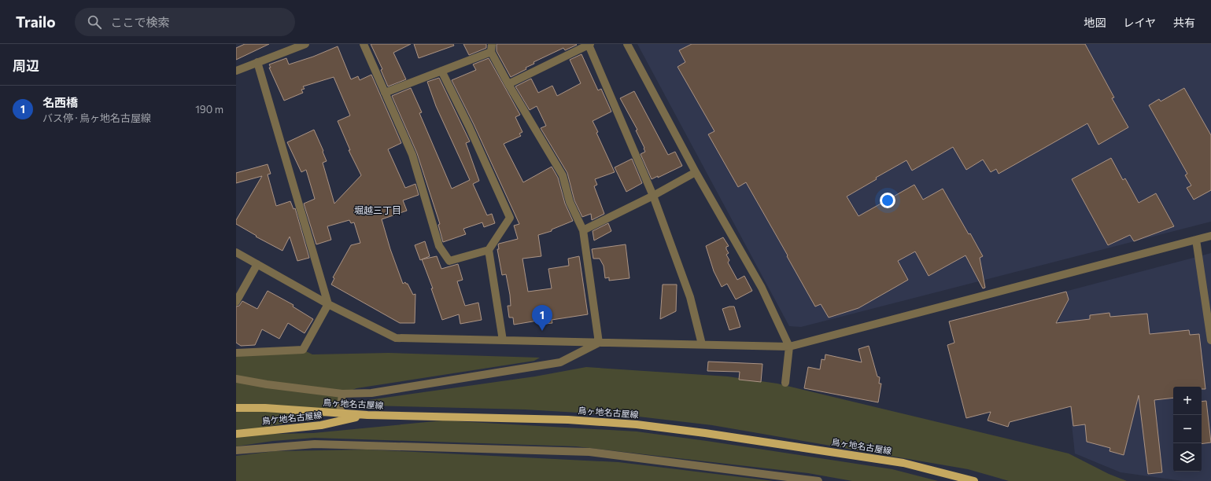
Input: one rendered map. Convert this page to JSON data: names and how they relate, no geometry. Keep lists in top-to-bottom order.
{
  "streets": {
    "main road": ["鳥ヶ地名古屋線", "鳥ケ地名古屋線"]
  },
  "crossings": [
    ["鳥ヶ地名古屋線", "鳥ケ地名古屋線"]
  ],
  "districts": ["堀越三丁目"],
  "page": {
    "header": "Trailo",
    "search": "ここで検索",
    "nav": ["地図", "レイヤ", "共有"],
    "heading": "周辺",
    "list": [
      {
        "mark": "1",
        "name": "名西橋",
        "note": "バス停 · 鳥ヶ地名古屋線",
        "value": "190 m"
      }
    ],
    "pins": "1",
    "map_buttons": ["+", "−"]
  }
}
